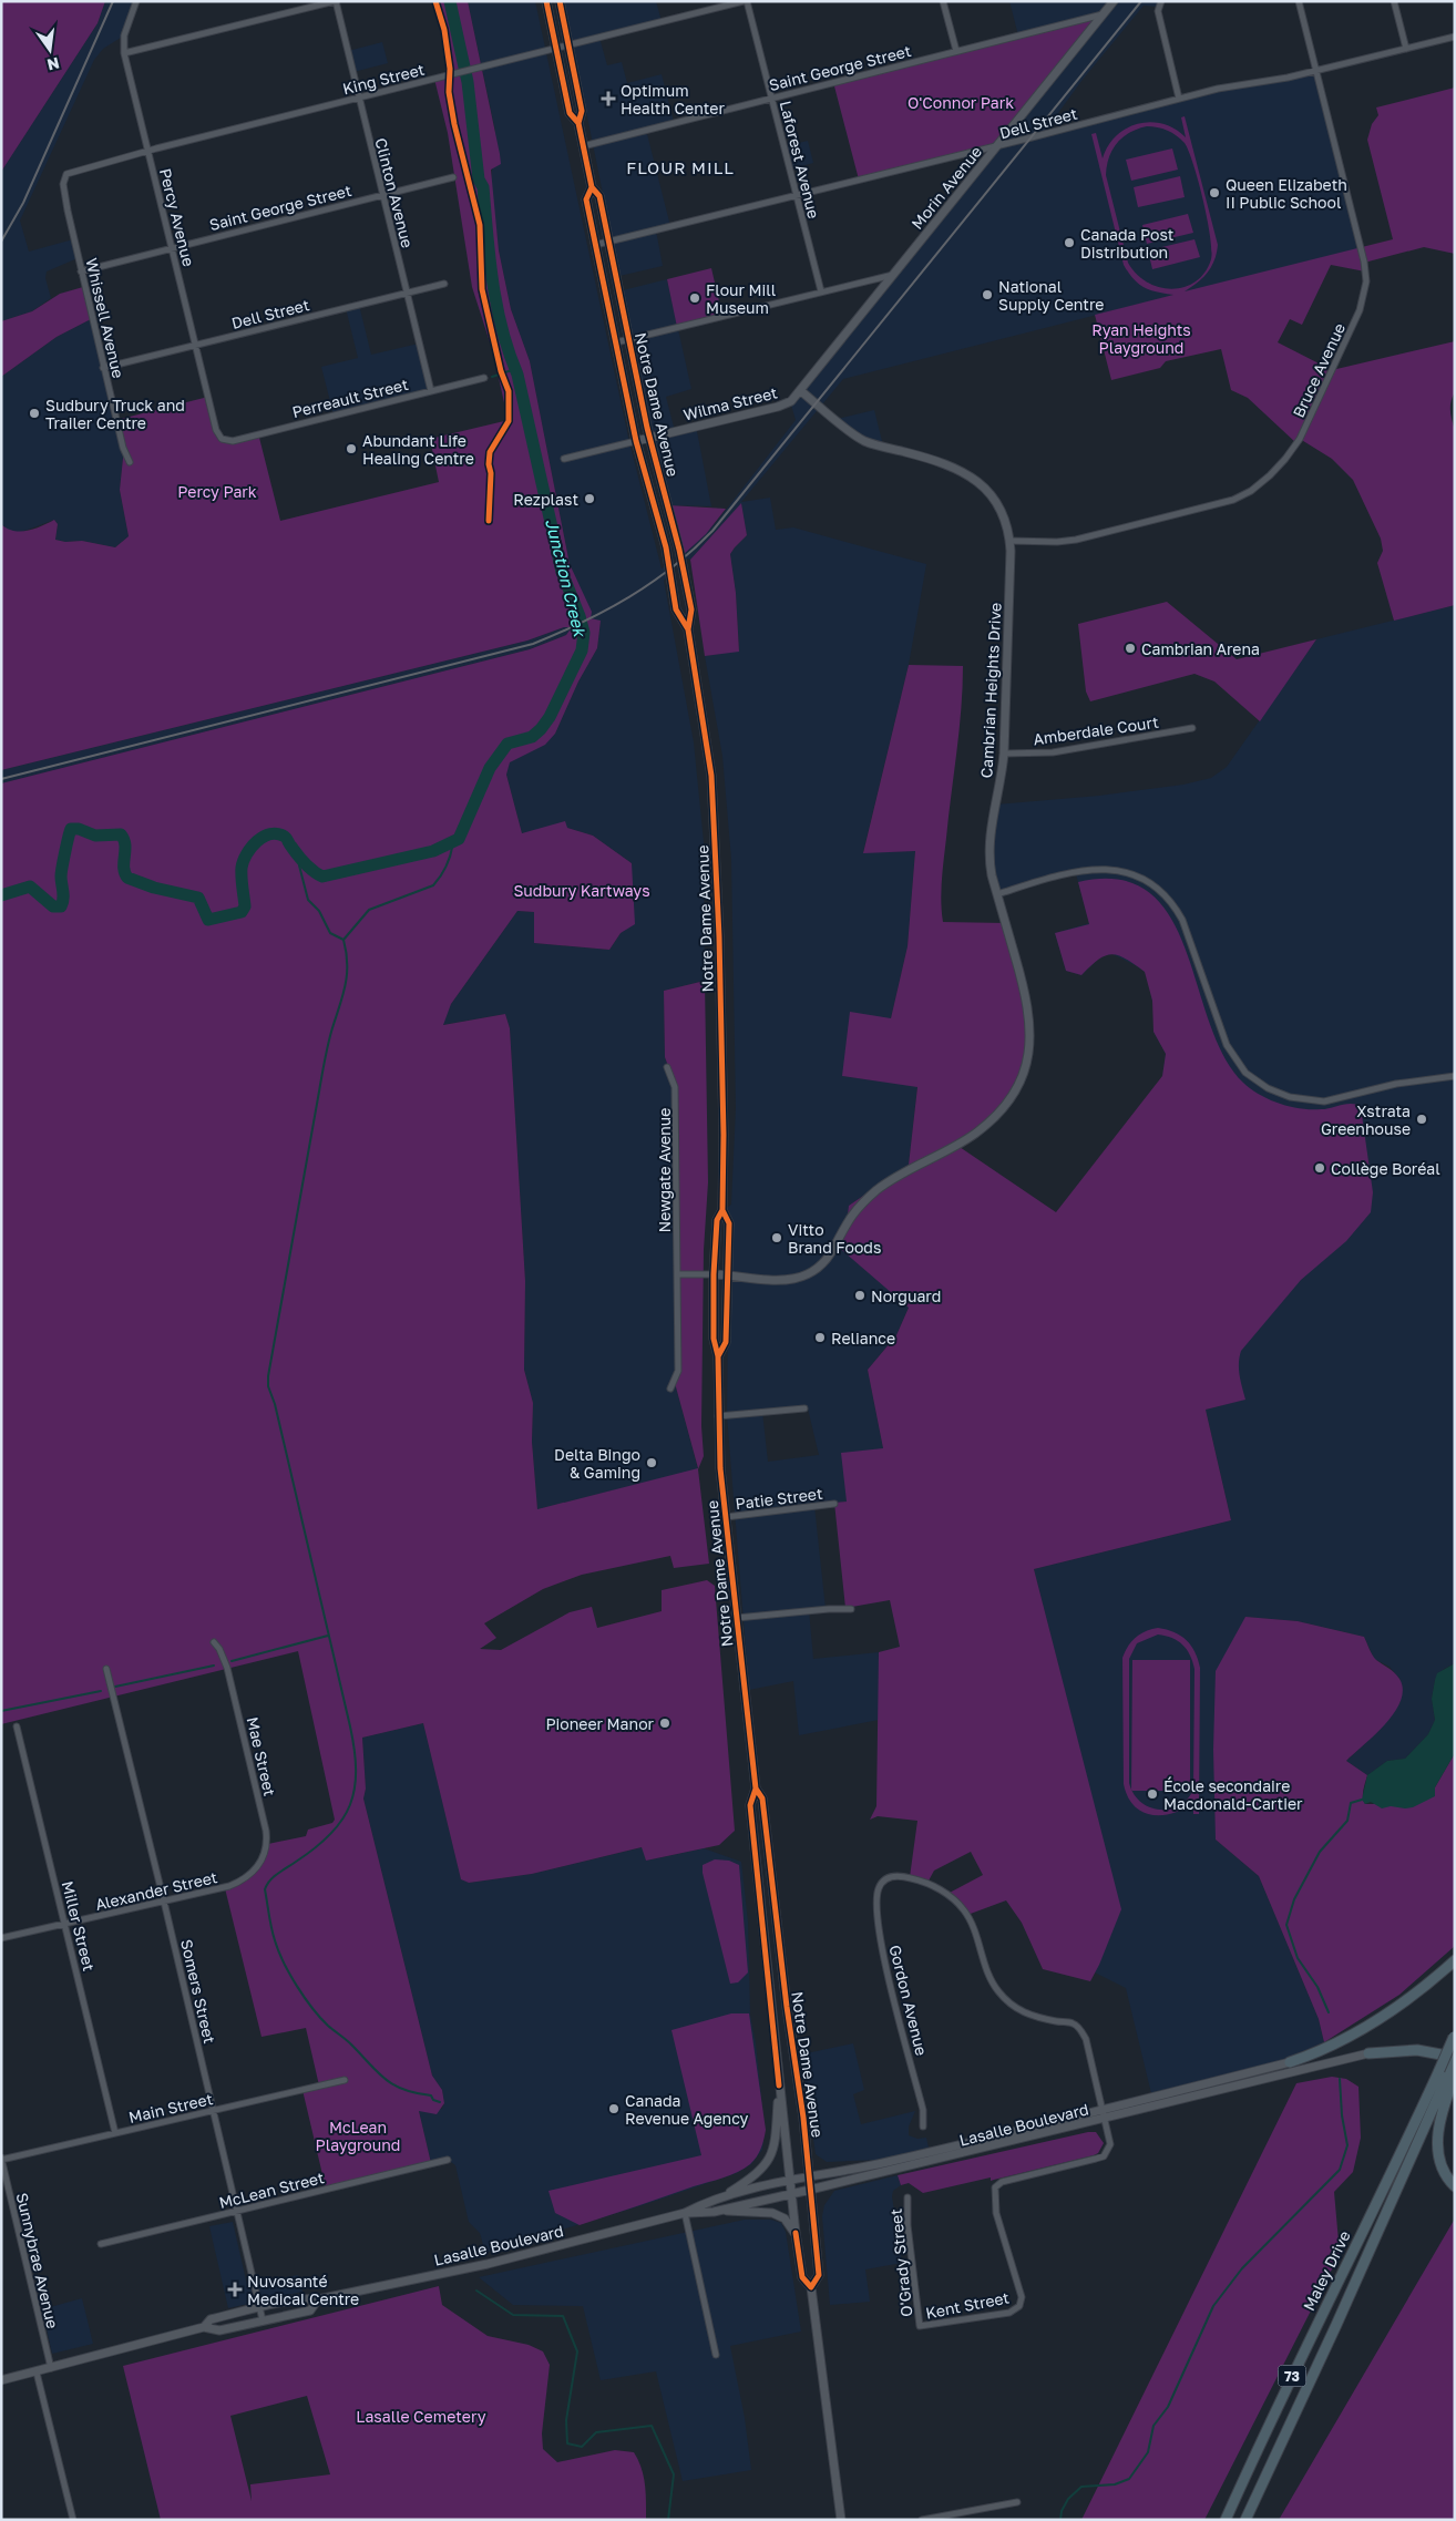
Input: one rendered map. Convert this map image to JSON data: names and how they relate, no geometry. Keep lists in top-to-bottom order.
{
  "streets": {
    "highway": ["Maley Drive", "73"],
    "main road": [
      "Morin Avenue",
      "Wilma Street",
      "Notre Dame Avenue",
      "Cambrian Heights Drive",
      "Lasalle Boulevard"
    ],
    "street": [
      "Saint George Street",
      "King Street",
      "Dell Street",
      "Laforest Avenue",
      "Clinton Avenue",
      "Percy Avenue",
      "Whissell Avenue",
      "Bruce Avenue",
      "Perreault Street",
      "Amberdale Court",
      "Newgate Avenue",
      "Patie Street",
      "Mae Street",
      "Alexander Street",
      "Miller Street",
      "Somers Street",
      "Gordon Avenue",
      "Main Street",
      "McLean Street",
      "Sunnybrae Avenue",
      "O'Grady Street",
      "Kent Street"
    ]
  },
  "crossings": [
    ["Saint George Street", "Laforest Avenue"],
    ["Saint George Street", "Morin Avenue"],
    ["Saint George Street", "Clinton Avenue"],
    ["Saint George Street", "Percy Avenue"],
    ["Saint George Street", "Whissell Avenue"],
    ["Saint George Street", "Notre Dame Avenue"],
    ["King Street", "Clinton Avenue"],
    ["King Street", "Percy Avenue"],
    ["King Street", "Whissell Avenue"],
    ["King Street", "Notre Dame Avenue"],
    ["Dell Street", "Laforest Avenue"],
    ["Dell Street", "Morin Avenue"],
    ["Dell Street", "Clinton Avenue"],
    ["Dell Street", "Percy Avenue"],
    ["Dell Street", "Whissell Avenue"],
    ["Dell Street", "Bruce Avenue"],
    ["Dell Street", "Notre Dame Avenue"],
    ["Morin Avenue", "Wilma Street"],
    ["Morin Avenue", "Cambrian Heights Drive"],
    ["Clinton Avenue", "Perreault Street"],
    ["Percy Avenue", "Perreault Street"],
    ["Bruce Avenue", "Cambrian Heights Drive"],
    ["Wilma Street", "Notre Dame Avenue"],
    ["Wilma Street", "Cambrian Heights Drive"],
    ["Notre Dame Avenue", "Cambrian Heights Drive"],
    ["Notre Dame Avenue", "Patie Street"],
    ["Notre Dame Avenue", "Lasalle Boulevard"],
    ["Cambrian Heights Drive", "Amberdale Court"],
    ["Mae Street", "Alexander Street"],
    ["Alexander Street", "Miller Street"],
    ["Alexander Street", "Somers Street"],
    ["Miller Street", "Main Street"],
    ["Somers Street", "Main Street"],
    ["Somers Street", "Lasalle Boulevard"],
    ["Somers Street", "McLean Street"],
    ["Gordon Avenue", "Lasalle Boulevard"],
    ["Main Street", "Sunnybrae Avenue"],
    ["Lasalle Boulevard", "Sunnybrae Avenue"],
    ["Lasalle Boulevard", "Kent Street"],
    ["O'Grady Street", "Kent Street"]
  ],
  "districts": ["FLOUR MILL"],
  "water": ["Junction Creek"],
  "parks": [
    "O'Connor Park",
    "Ryan Heights Playground",
    "Percy Park",
    "Sudbury Kartways",
    "McLean Playground",
    "Lasalle Cemetery"
  ],
  "places": {
    "health": ["Optimum Health Center", "Nuvosanté Medical Centre"],
    "other": [
      "Queen Elizabeth II Public School",
      "Canada Post Distribution",
      "National Supply Centre",
      "Flour Mill Museum",
      "Sudbury Truck and Trailer Centre",
      "Abundant Life Healing Centre",
      "Rezplast",
      "Cambrian Arena",
      "Xstrata Greenhouse",
      "Collège Boréal",
      "Vitto Brand Foods",
      "Norguard",
      "Reliance",
      "Delta Bingo & Gaming",
      "Pioneer Manor",
      "École secondaire Macdonald-Cartier",
      "Canada Revenue Agency"
    ]
  },
  "north": "bottom"
}
